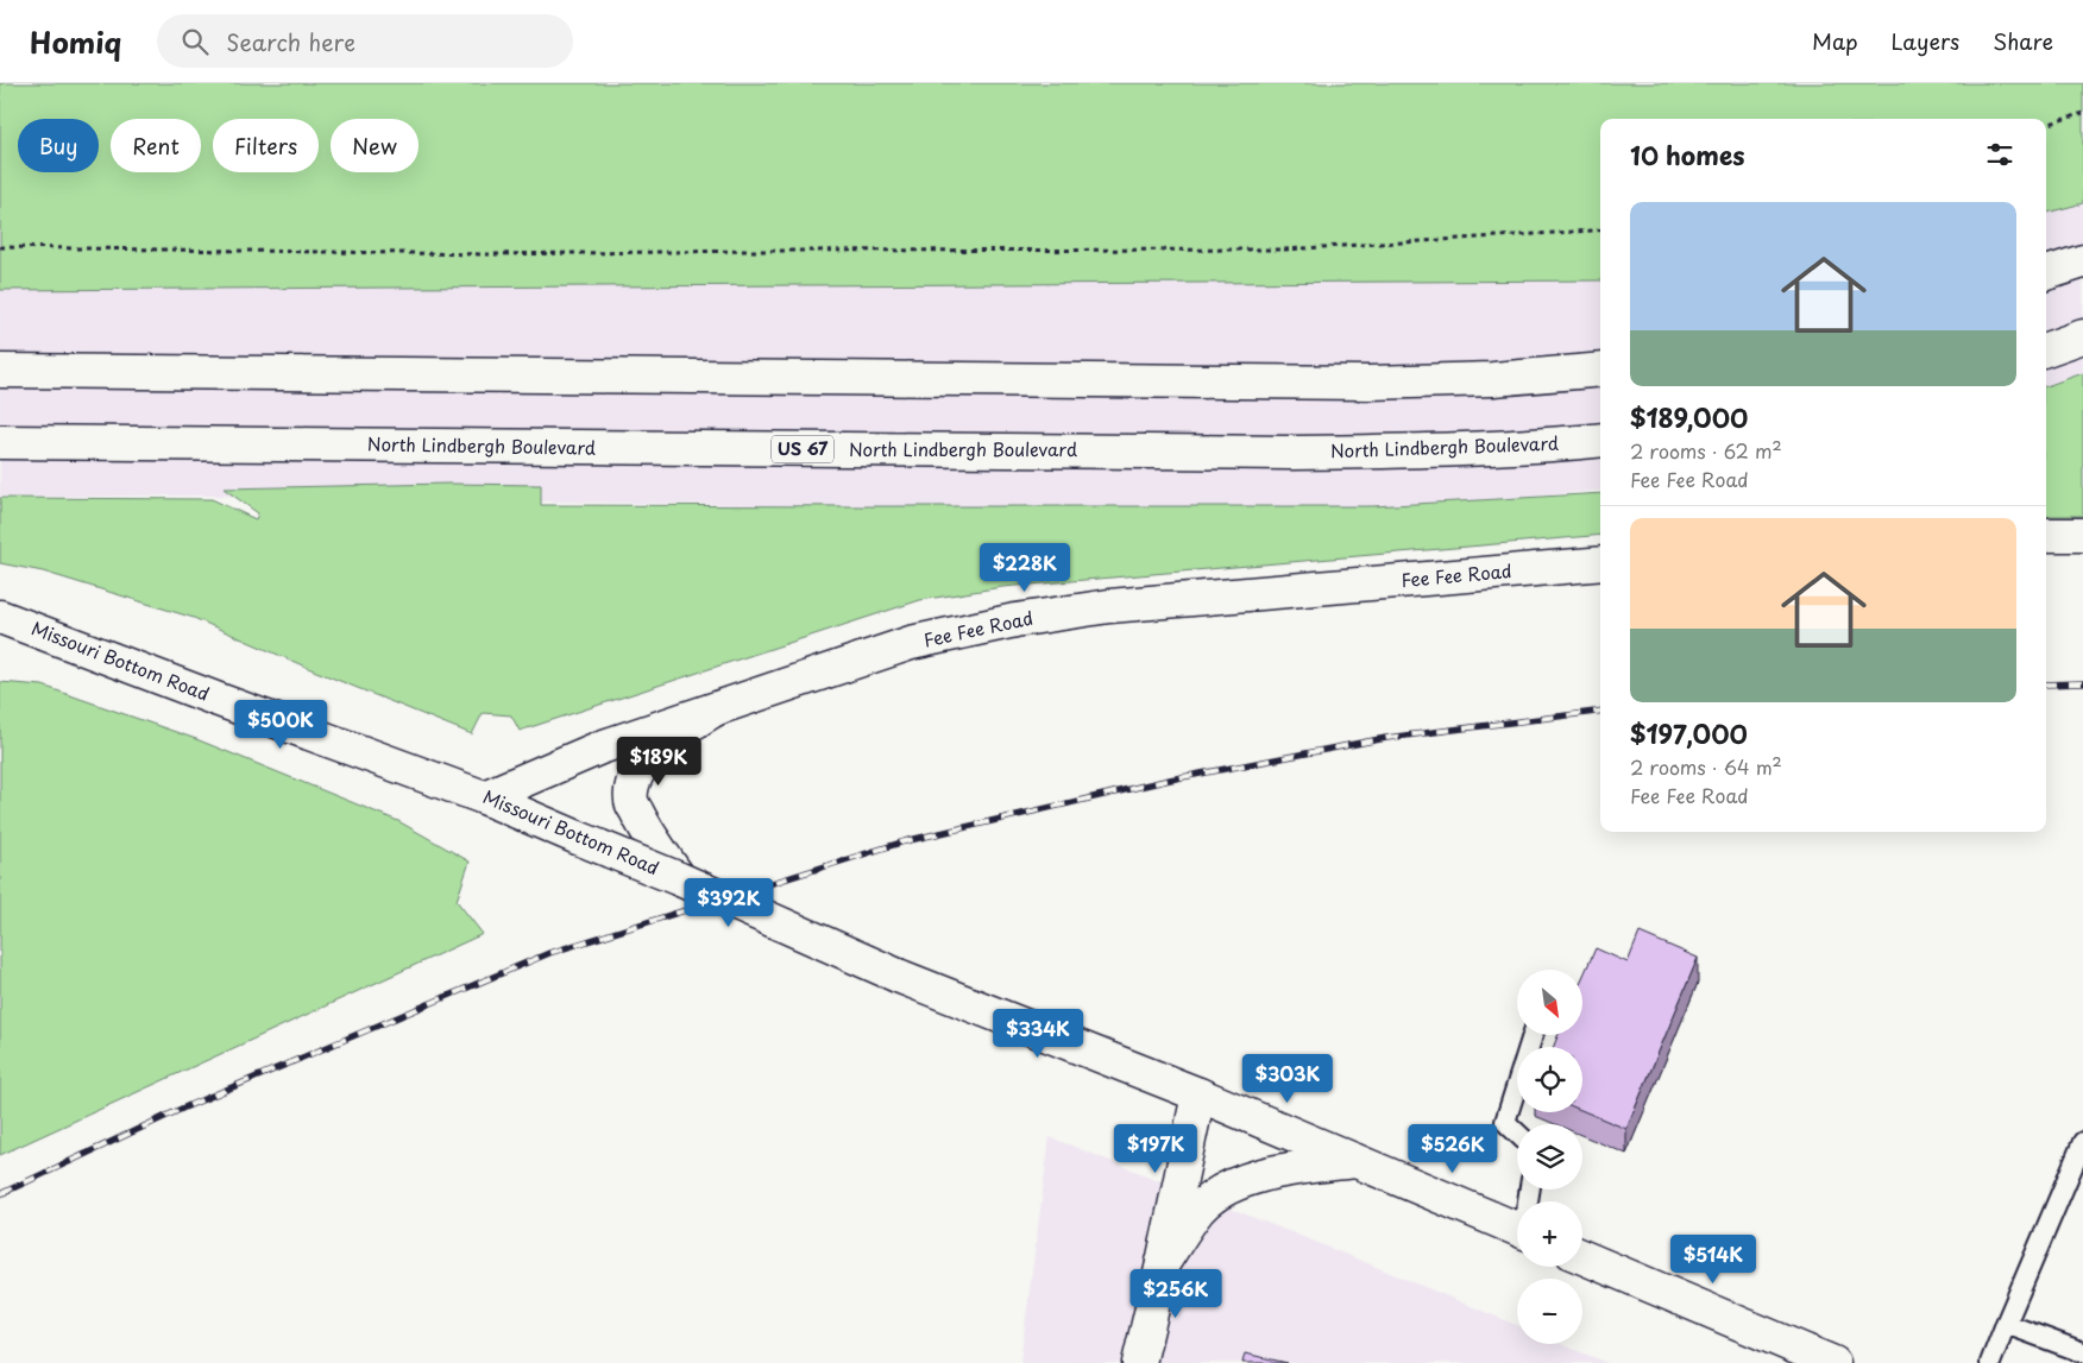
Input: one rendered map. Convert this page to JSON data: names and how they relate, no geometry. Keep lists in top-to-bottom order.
{
  "streets": {
    "main road": [
      "North Lindbergh Boulevard",
      "US 67",
      "Fee Fee Road",
      "Missouri Bottom Road"
    ]
  },
  "crossings": [
    ["Fee Fee Road", "Missouri Bottom Road"]
  ],
  "north": "bottom right",
  "page": {
    "header": "Homiq",
    "search": "Search here",
    "nav": ["Map", "Layers", "Share"],
    "chip": [
      "Buy",
      "Rent",
      "Filters",
      "New"
    ],
    "heading": "10 homes",
    "list": [
      {
        "name": "$189,000",
        "note": "2 rooms · 62 m² · Fee Fee Road"
      },
      {
        "name": "$197,000",
        "note": "2 rooms · 64 m² · Fee Fee Road"
      }
    ],
    "price": [
      "$228K",
      "$500K",
      "$189K",
      "$392K",
      "$334K",
      "$303K",
      "$197K",
      "$526K",
      "$514K",
      "$256K"
    ],
    "map_buttons": ["+", "−"]
  }
}
